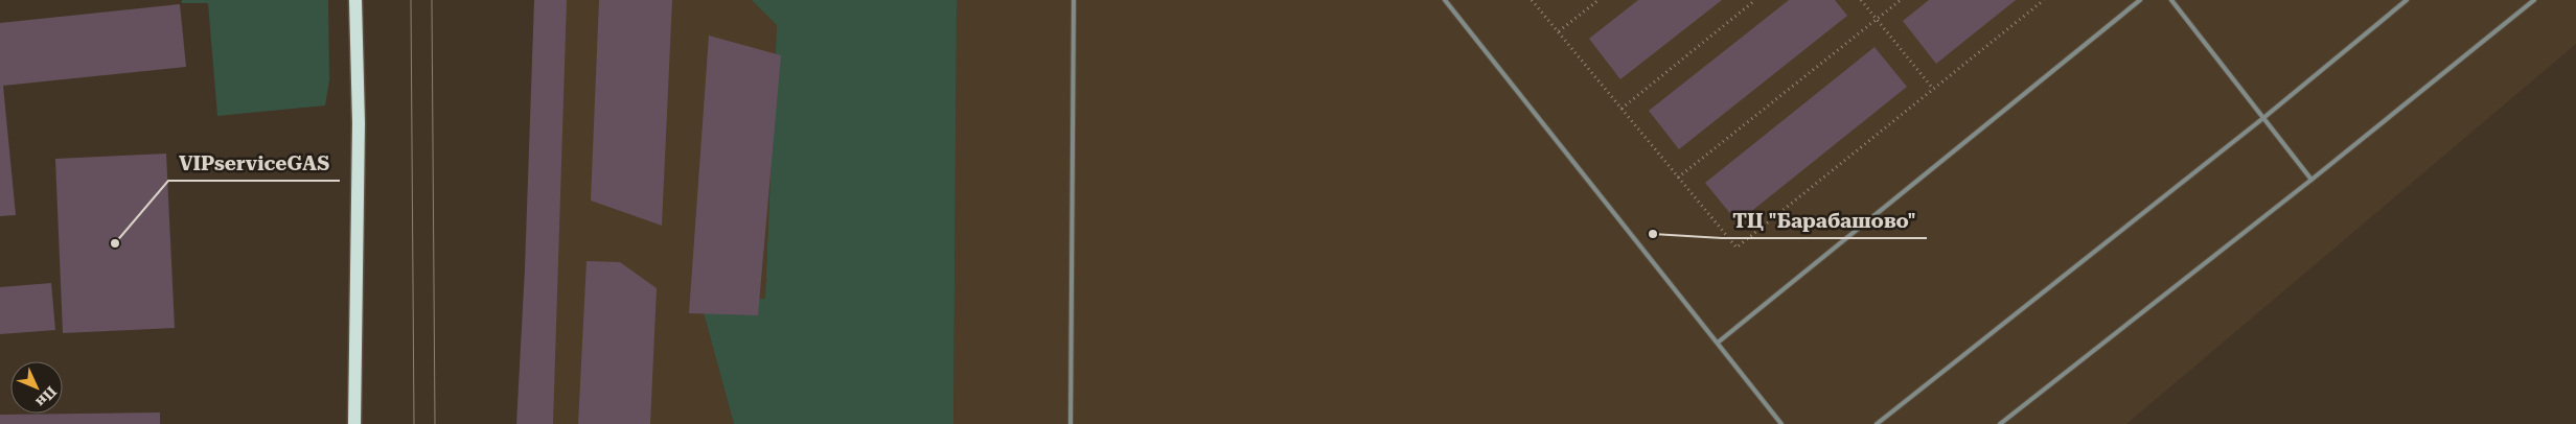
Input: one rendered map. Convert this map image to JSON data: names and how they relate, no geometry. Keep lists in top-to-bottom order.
{
  "places": ["ТЦ \"Барабашово\"", "VIPserviceGAS"],
  "north": "bottom right"
}
